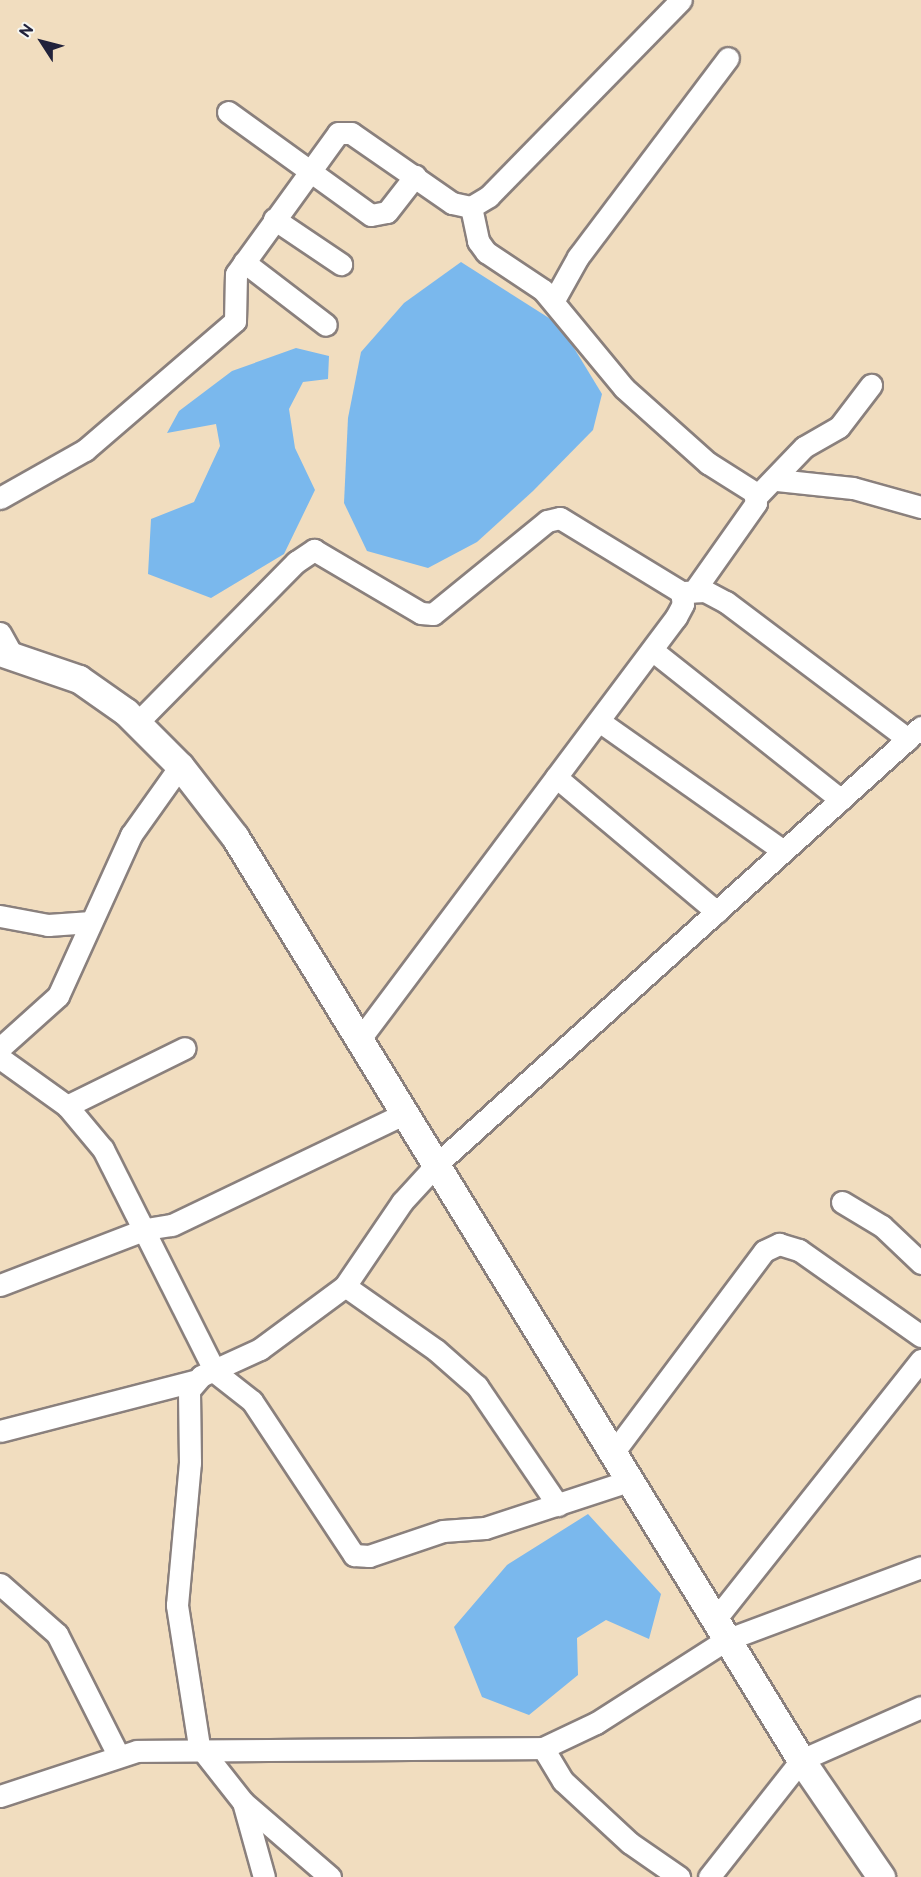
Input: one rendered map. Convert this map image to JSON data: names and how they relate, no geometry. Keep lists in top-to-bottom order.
{
  "north": "top left"
}
